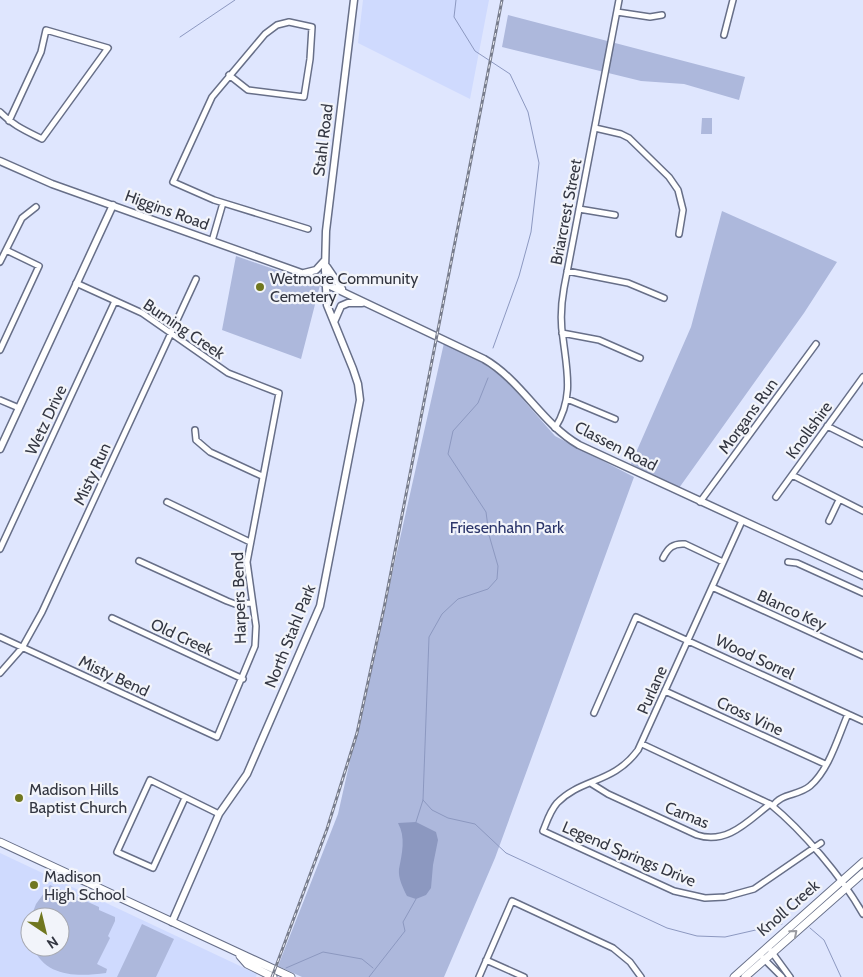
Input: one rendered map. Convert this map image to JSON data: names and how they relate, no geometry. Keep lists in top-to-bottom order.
{
  "streets": {
    "main road": ["Knoll Creek"],
    "street": [
      "Stahl Road",
      "Higgins Road",
      "Briarcrest Street",
      "Burning Creek",
      "Morgans Run",
      "Wetz Drive",
      "Knollshire",
      "Classen Road",
      "Misty Run",
      "Harpers Bend",
      "Blanco Key",
      "North Stahl Park",
      "Old Creek",
      "Wood Sorrel",
      "Misty Bend",
      "Purlane",
      "Cross Vine",
      "Camas",
      "Legend Springs Drive"
    ]
  },
  "crossings": [
    ["Stahl Road", "Higgins Road"],
    ["Stahl Road", "Classen Road"],
    ["Stahl Road", "North Stahl Park"],
    ["Higgins Road", "Classen Road"],
    ["Higgins Road", "North Stahl Park"],
    ["Briarcrest Street", "Classen Road"],
    ["Burning Creek", "Wetz Drive"],
    ["Burning Creek", "Misty Run"],
    ["Burning Creek", "Harpers Bend"],
    ["Morgans Run", "Classen Road"],
    ["Classen Road", "North Stahl Park"],
    ["Classen Road", "Purlane"],
    ["Misty Run", "Misty Bend"],
    ["Harpers Bend", "Old Creek"],
    ["Harpers Bend", "Misty Bend"],
    ["Blanco Key", "Purlane"],
    ["Wood Sorrel", "Purlane"],
    ["Wood Sorrel", "Camas"],
    ["Purlane", "Cross Vine"],
    ["Purlane", "Camas"],
    ["Purlane", "Legend Springs Drive"],
    ["Cross Vine", "Camas"]
  ],
  "parks": ["Friesenhahn Park"],
  "places": ["Wetmore Community Cemetery", "Madison Hills Baptist Church", "Madison High School"],
  "north": "bottom right"
}
